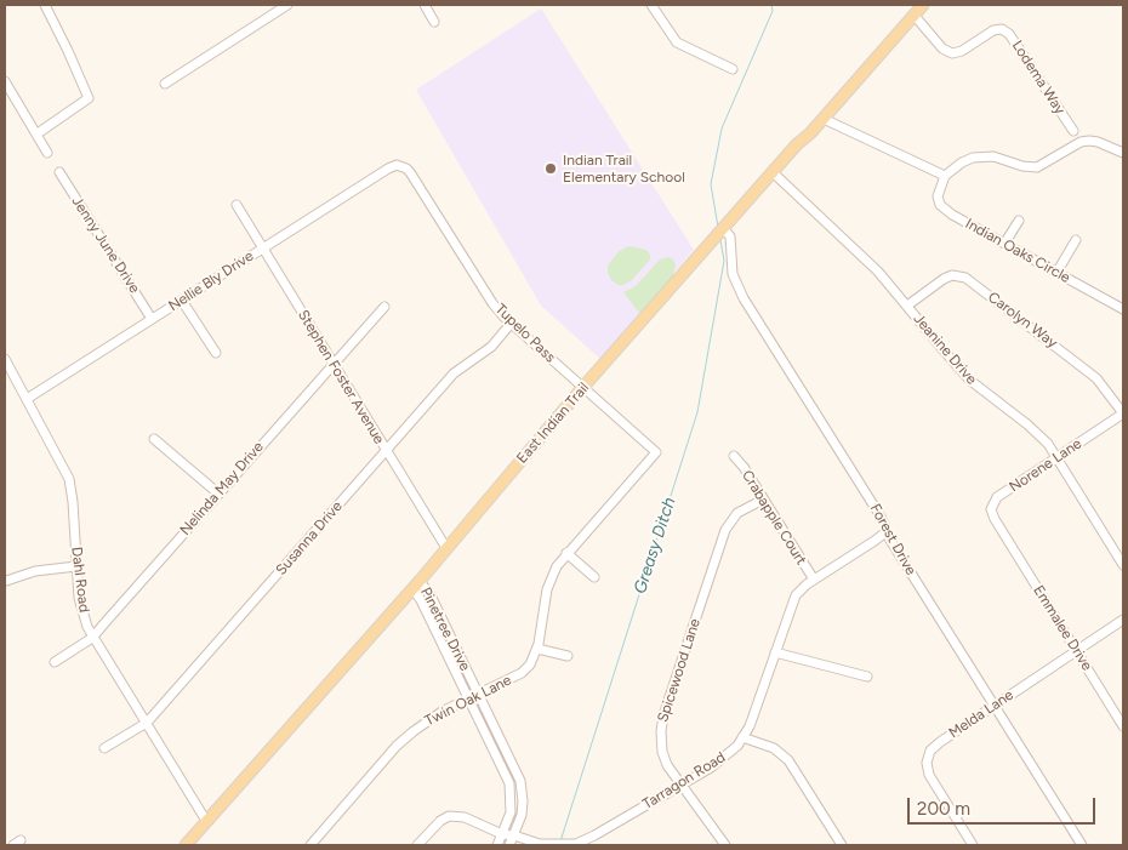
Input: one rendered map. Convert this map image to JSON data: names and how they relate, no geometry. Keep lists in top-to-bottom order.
{
  "streets": {
    "main road": ["East Indian Trail"],
    "street": [
      "Lodema Way",
      "Jenny June Drive",
      "Indian Oaks Circle",
      "Nellie Bly Drive",
      "Carolyn Way",
      "Tupelo Pass",
      "Jeanine Drive",
      "Stephen Foster Avenue",
      "Norene Lane",
      "Nelinda May Drive",
      "Crabapple Court",
      "Susanna Drive",
      "Forest Drive",
      "Dahl Road",
      "Emmalee Drive",
      "Pinetree Drive",
      "Spicewood Lane",
      "Twin Oak Lane",
      "Melda Lane",
      "Tarragon Road"
    ]
  },
  "crossings": [
    ["Lodema Way", "East Indian Trail"],
    ["Jenny June Drive", "Nellie Bly Drive"],
    ["Nellie Bly Drive", "Tupelo Pass"],
    ["Nellie Bly Drive", "Stephen Foster Avenue"],
    ["Nellie Bly Drive", "Dahl Road"],
    ["Carolyn Way", "Jeanine Drive"],
    ["Carolyn Way", "Norene Lane"],
    ["Tupelo Pass", "East Indian Trail"],
    ["Tupelo Pass", "Susanna Drive"],
    ["Tupelo Pass", "Twin Oak Lane"],
    ["Jeanine Drive", "East Indian Trail"],
    ["Jeanine Drive", "Norene Lane"],
    ["Stephen Foster Avenue", "East Indian Trail"],
    ["Stephen Foster Avenue", "Nelinda May Drive"],
    ["Stephen Foster Avenue", "Susanna Drive"],
    ["East Indian Trail", "Forest Drive"],
    ["East Indian Trail", "Dahl Road"],
    ["East Indian Trail", "Pinetree Drive"],
    ["Norene Lane", "Emmalee Drive"],
    ["Nelinda May Drive", "Dahl Road"],
    ["Crabapple Court", "Spicewood Lane"],
    ["Crabapple Court", "Tarragon Road"],
    ["Susanna Drive", "Dahl Road"],
    ["Forest Drive", "Melda Lane"],
    ["Forest Drive", "Tarragon Road"],
    ["Emmalee Drive", "Melda Lane"],
    ["Pinetree Drive", "Twin Oak Lane"],
    ["Pinetree Drive", "Tarragon Road"],
    ["Spicewood Lane", "Tarragon Road"]
  ],
  "water": ["Greasy Ditch"],
  "places": ["Indian Trail Elementary School"],
  "scale_bar": "200 m"
}
